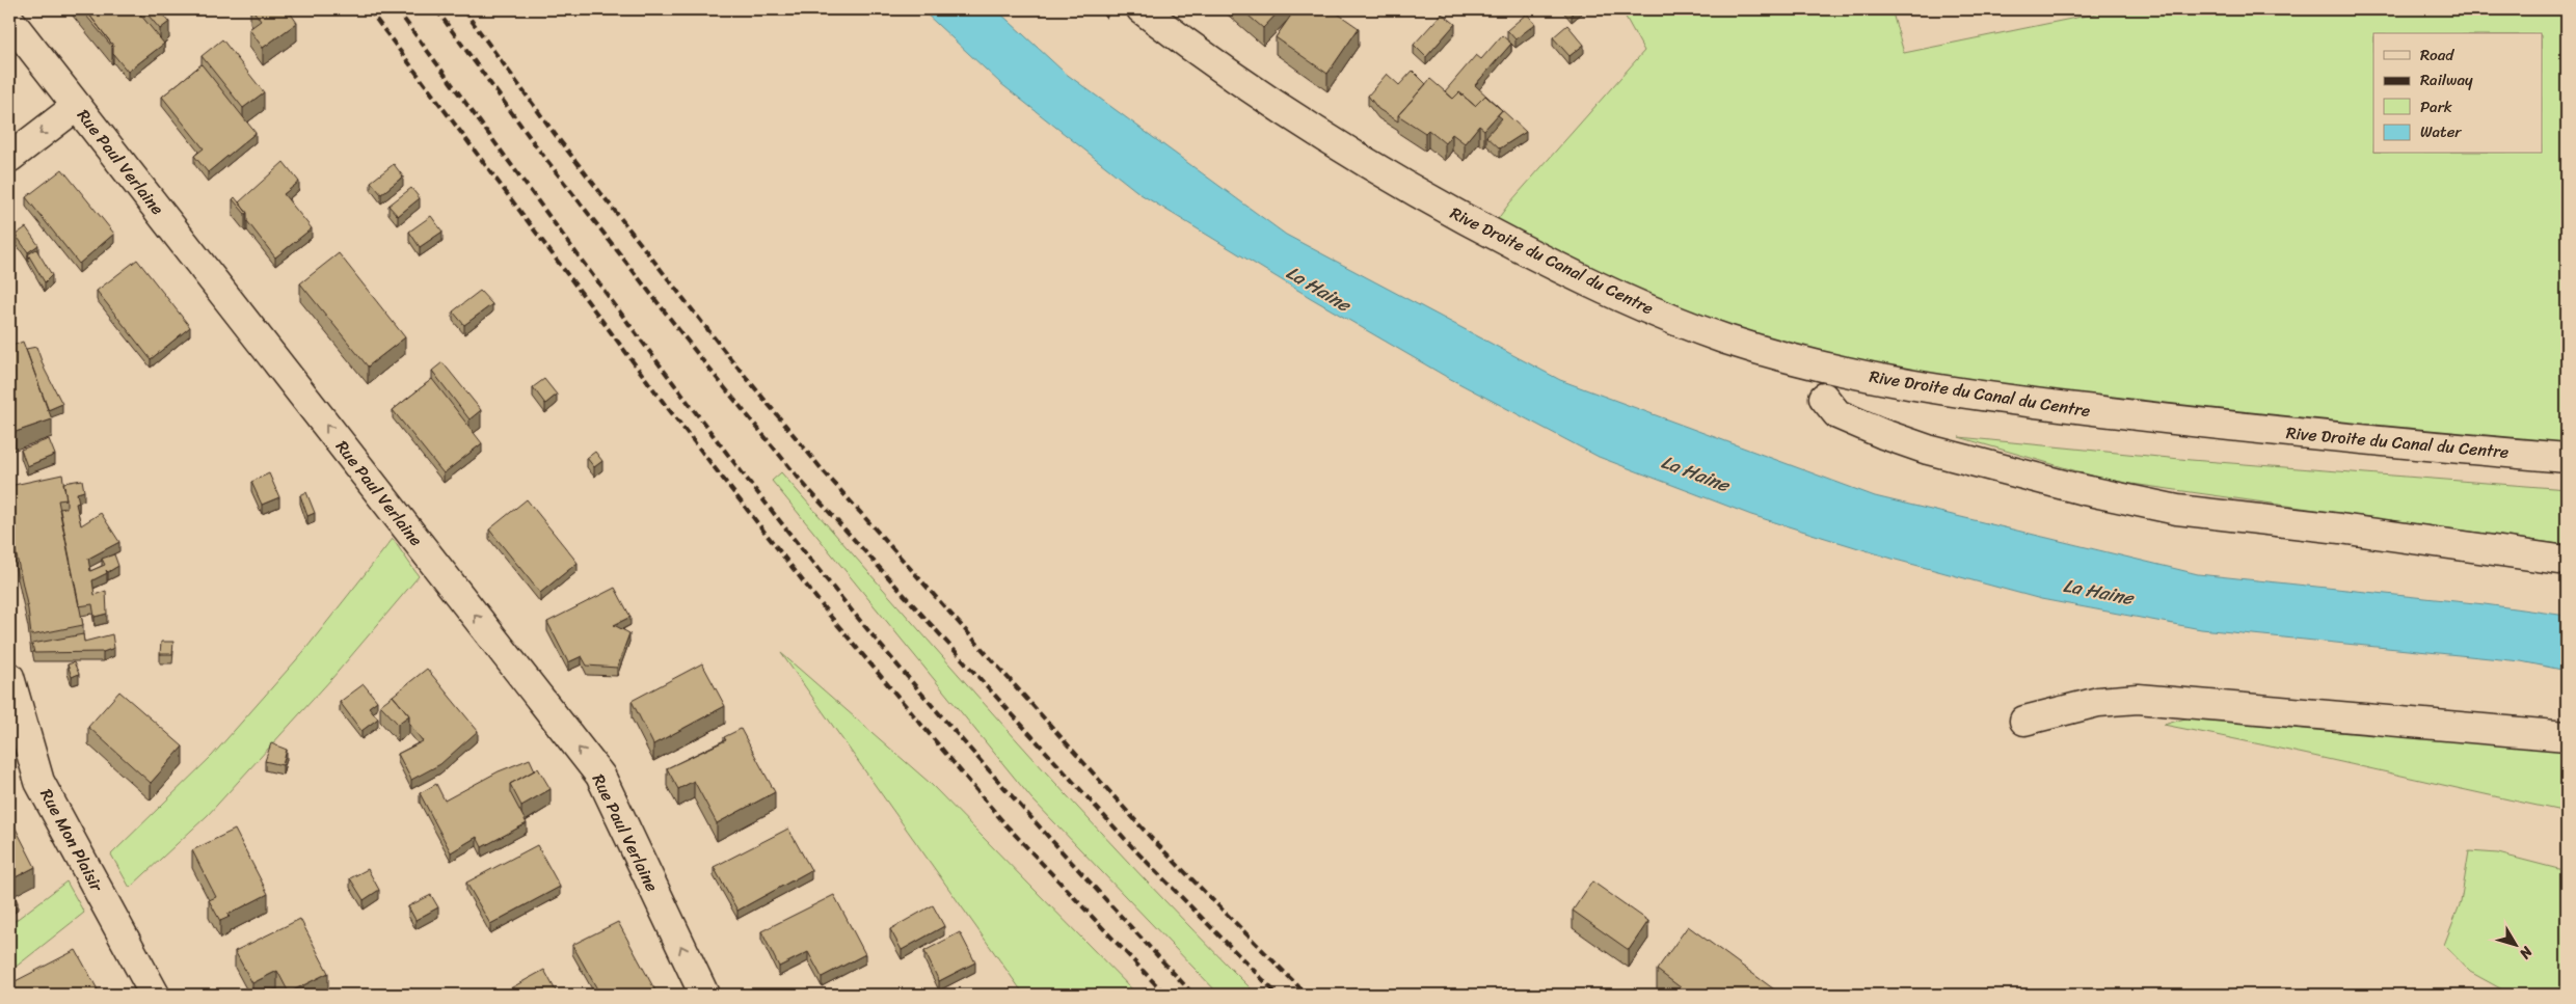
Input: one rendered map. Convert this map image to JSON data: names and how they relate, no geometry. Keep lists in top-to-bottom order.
{
  "streets": {
    "street": ["Rue Paul Verlaine", "Rive Droite du Canal du Centre", "Rue Mon Plaisir"]
  },
  "one_way": ["Rue Paul Verlaine"],
  "water": ["La Haine"],
  "legend": [
    "Road",
    "Railway",
    "Park",
    "Water"
  ],
  "north": "bottom right"
}
